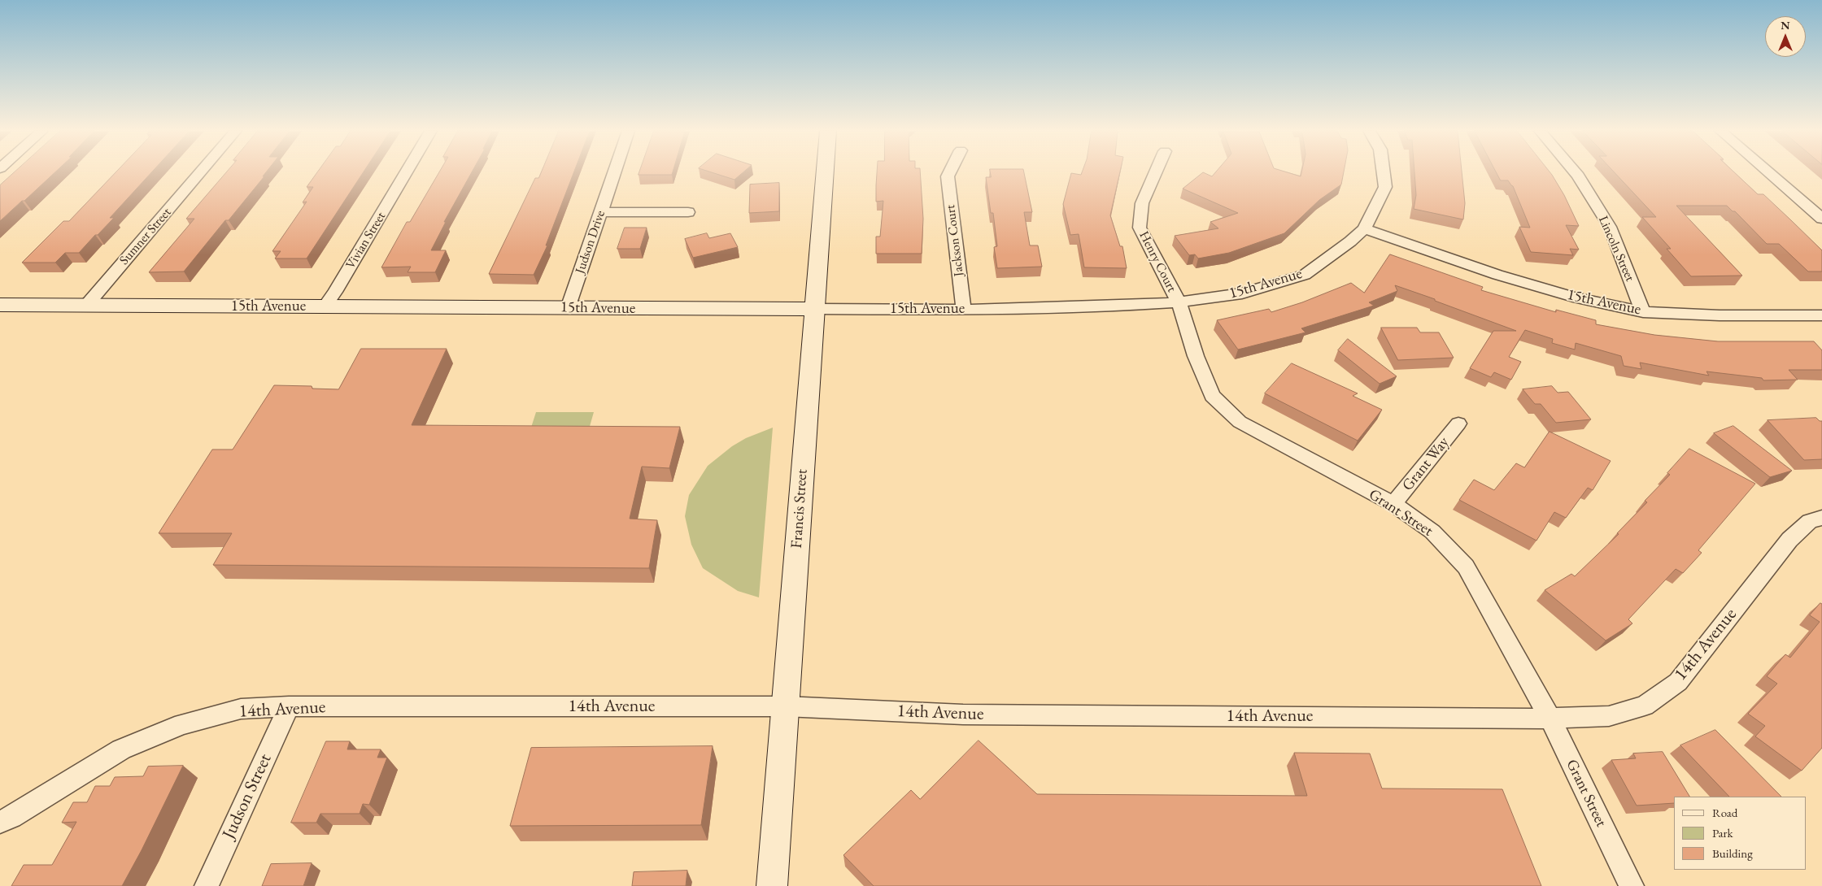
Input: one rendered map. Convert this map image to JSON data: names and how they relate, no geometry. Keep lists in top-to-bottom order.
{
  "streets": {
    "street": [
      "Sumner Street",
      "Vivian Street",
      "Jackson Court",
      "Judson Drive",
      "Lincoln Street",
      "Henry Court",
      "15th Avenue",
      "Grant Way",
      "Francis Street",
      "Grant Street",
      "14th Avenue",
      "Judson Street"
    ]
  },
  "crossings": [
    ["Sumner Street", "15th Avenue"],
    ["Vivian Street", "15th Avenue"],
    ["Jackson Court", "15th Avenue"],
    ["Judson Drive", "15th Avenue"],
    ["Lincoln Street", "15th Avenue"],
    ["Henry Court", "15th Avenue"],
    ["Henry Court", "Grant Street"],
    ["15th Avenue", "Francis Street"],
    ["15th Avenue", "Grant Street"],
    ["Grant Way", "Grant Street"],
    ["Francis Street", "14th Avenue"],
    ["Grant Street", "14th Avenue"],
    ["14th Avenue", "Judson Street"]
  ],
  "legend": ["Road", "Park", "Building"],
  "north": "top"
}
